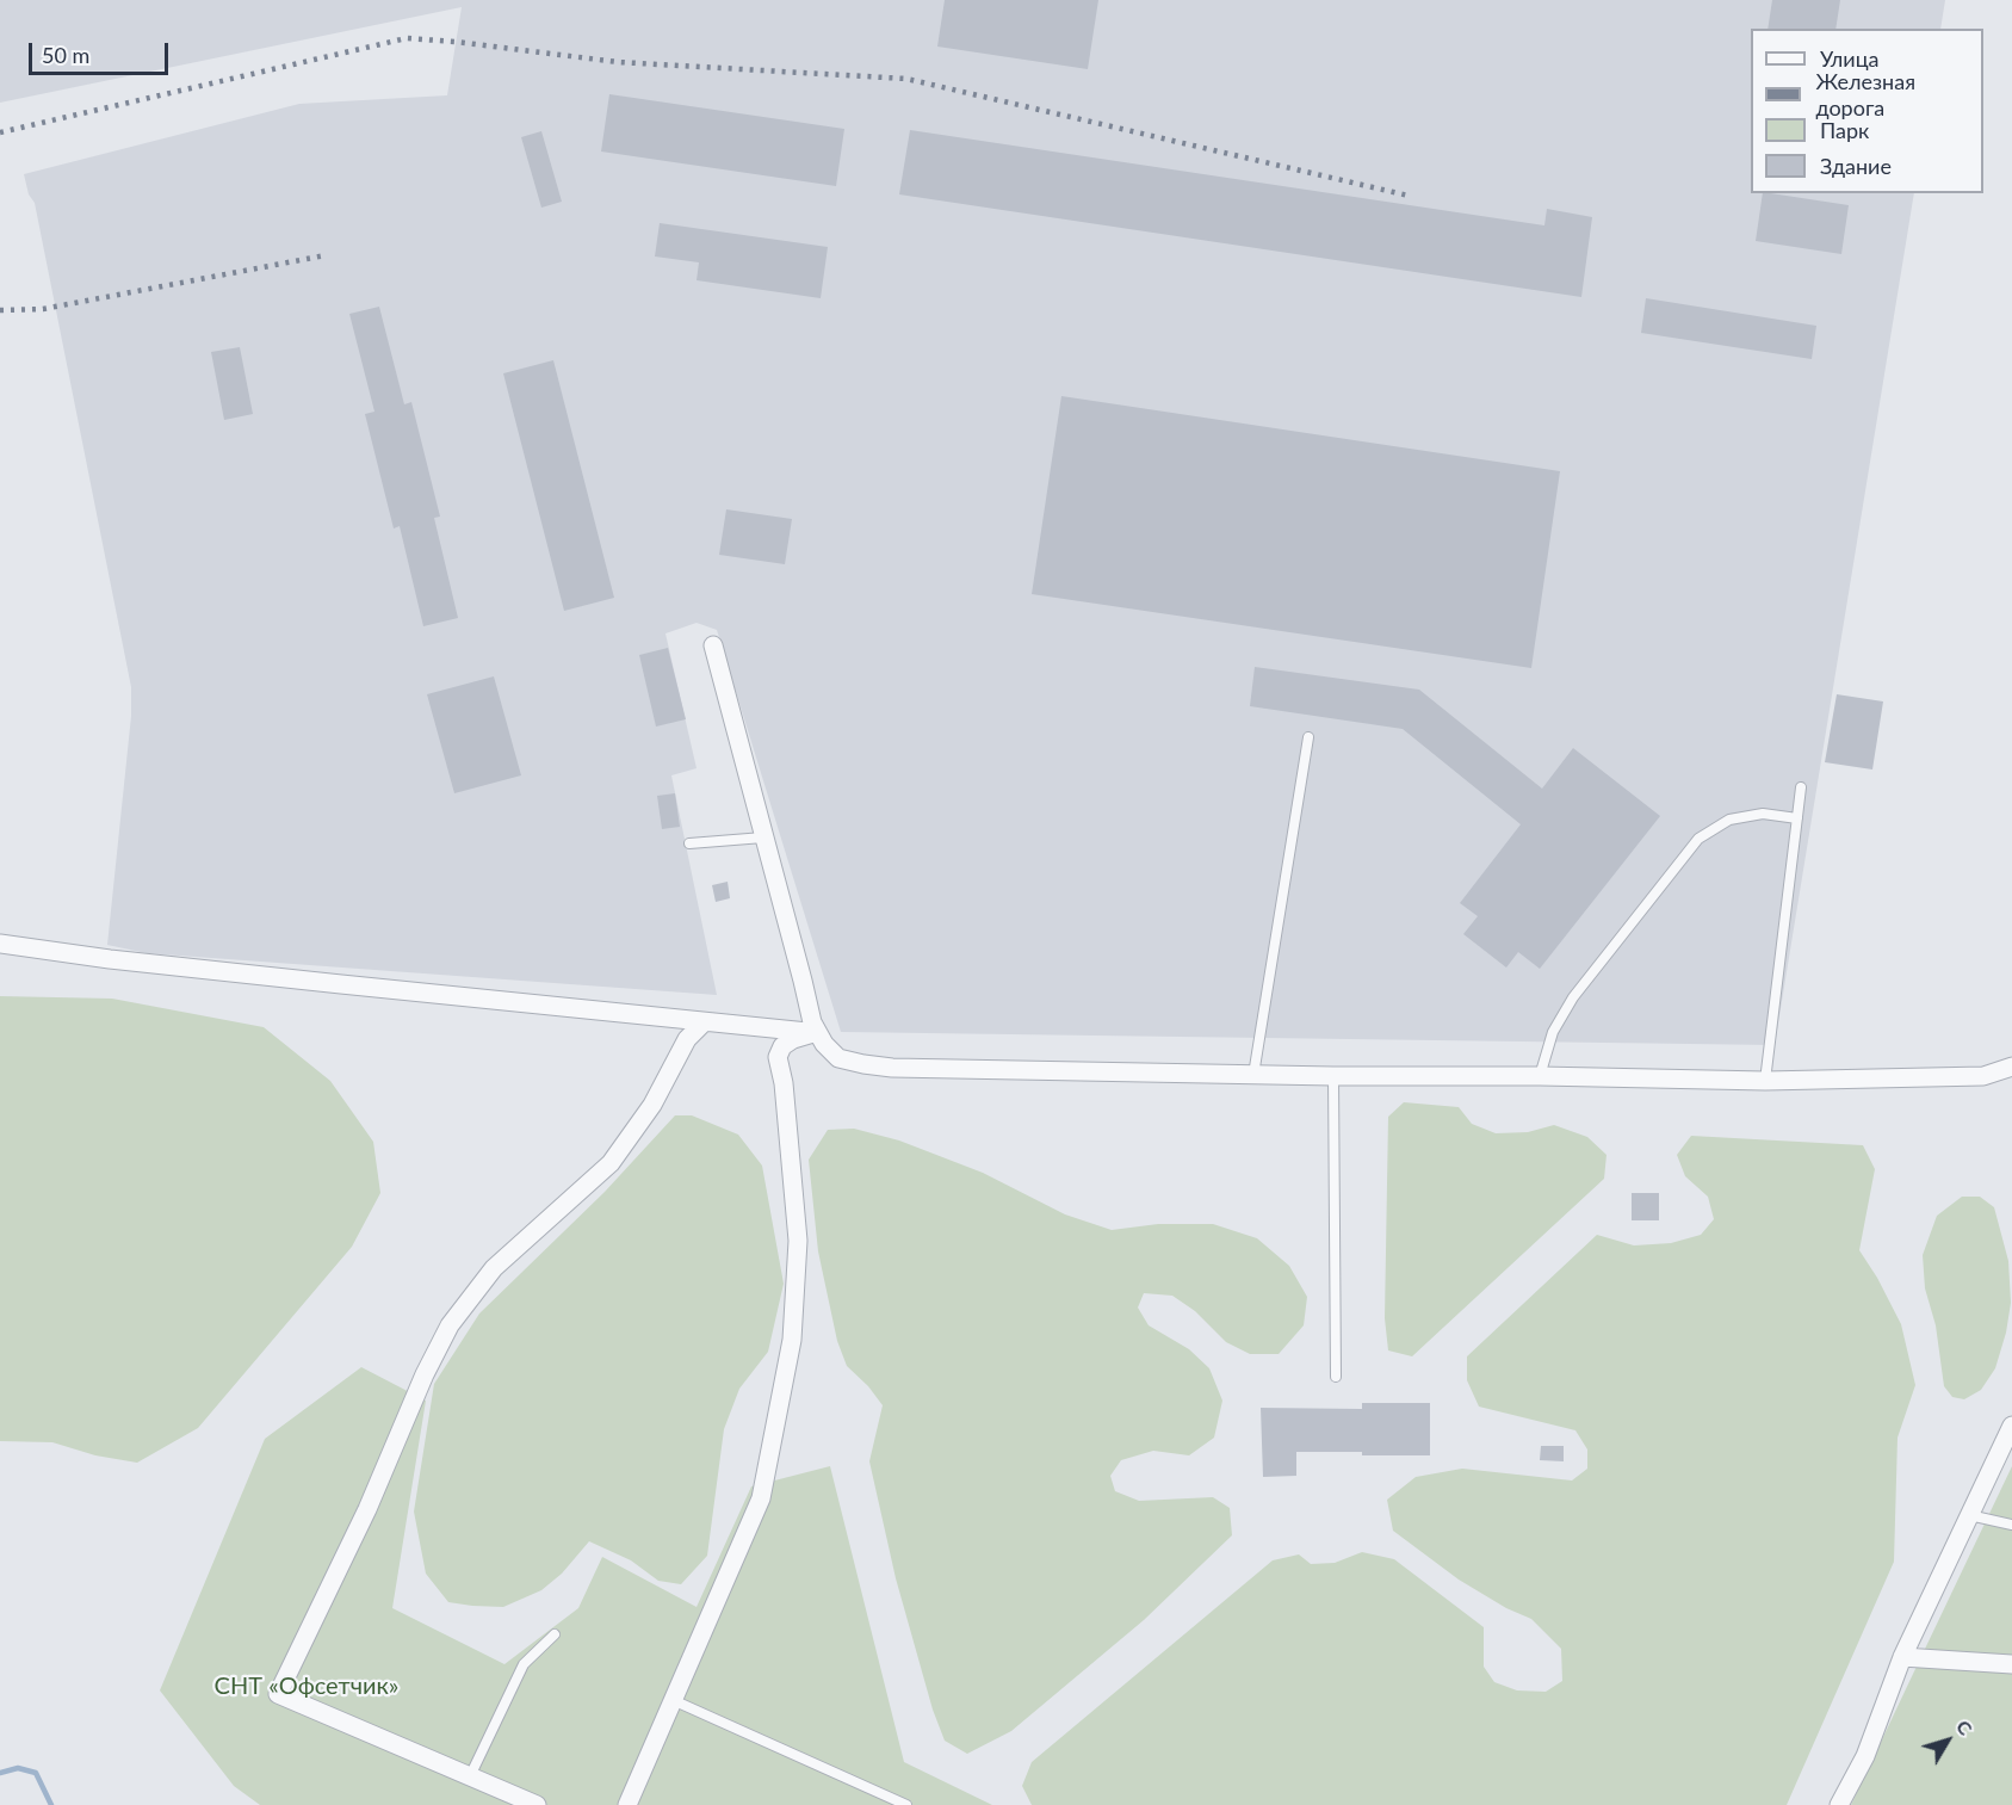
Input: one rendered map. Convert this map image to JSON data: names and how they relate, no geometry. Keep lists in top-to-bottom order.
{
  "parks": ["СНТ «Офсетчик»"],
  "legend": [
    "Улица",
    "Железная дорога",
    "Парк",
    "Здание"
  ],
  "scale_bar": "50 m",
  "north": "top right"
}
